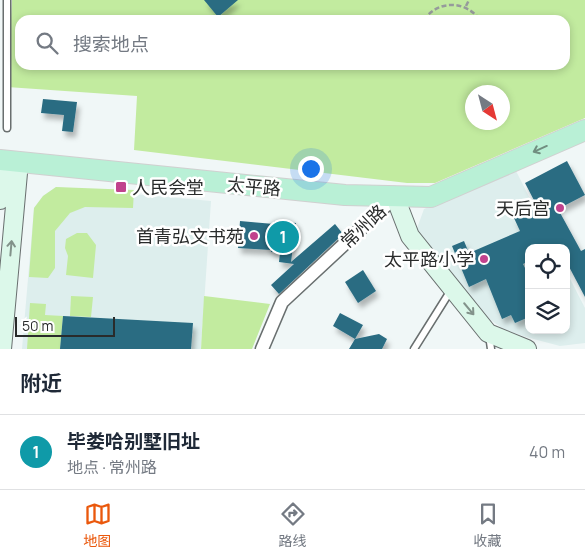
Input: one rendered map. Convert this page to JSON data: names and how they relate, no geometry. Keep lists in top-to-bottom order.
{
  "streets": {
    "main road": ["太平路", "常州路"]
  },
  "crossings": [
    ["太平路", "常州路"]
  ],
  "places": {
    "transit": ["人民会堂"],
    "other": ["天后宫", "首青弘文书苑", "太平路小学"]
  },
  "scale_bar": "50 m",
  "north": "bottom right",
  "page": {
    "search": "搜索地点",
    "pins": "1",
    "scale": "50 m",
    "heading": "附近",
    "list": [
      {
        "mark": "1",
        "name": "毕娄哈别墅旧址",
        "note": "地点 · 常州路",
        "value": "40 m"
      }
    ],
    "nav": ["地图", "路线", "收藏"]
  }
}
